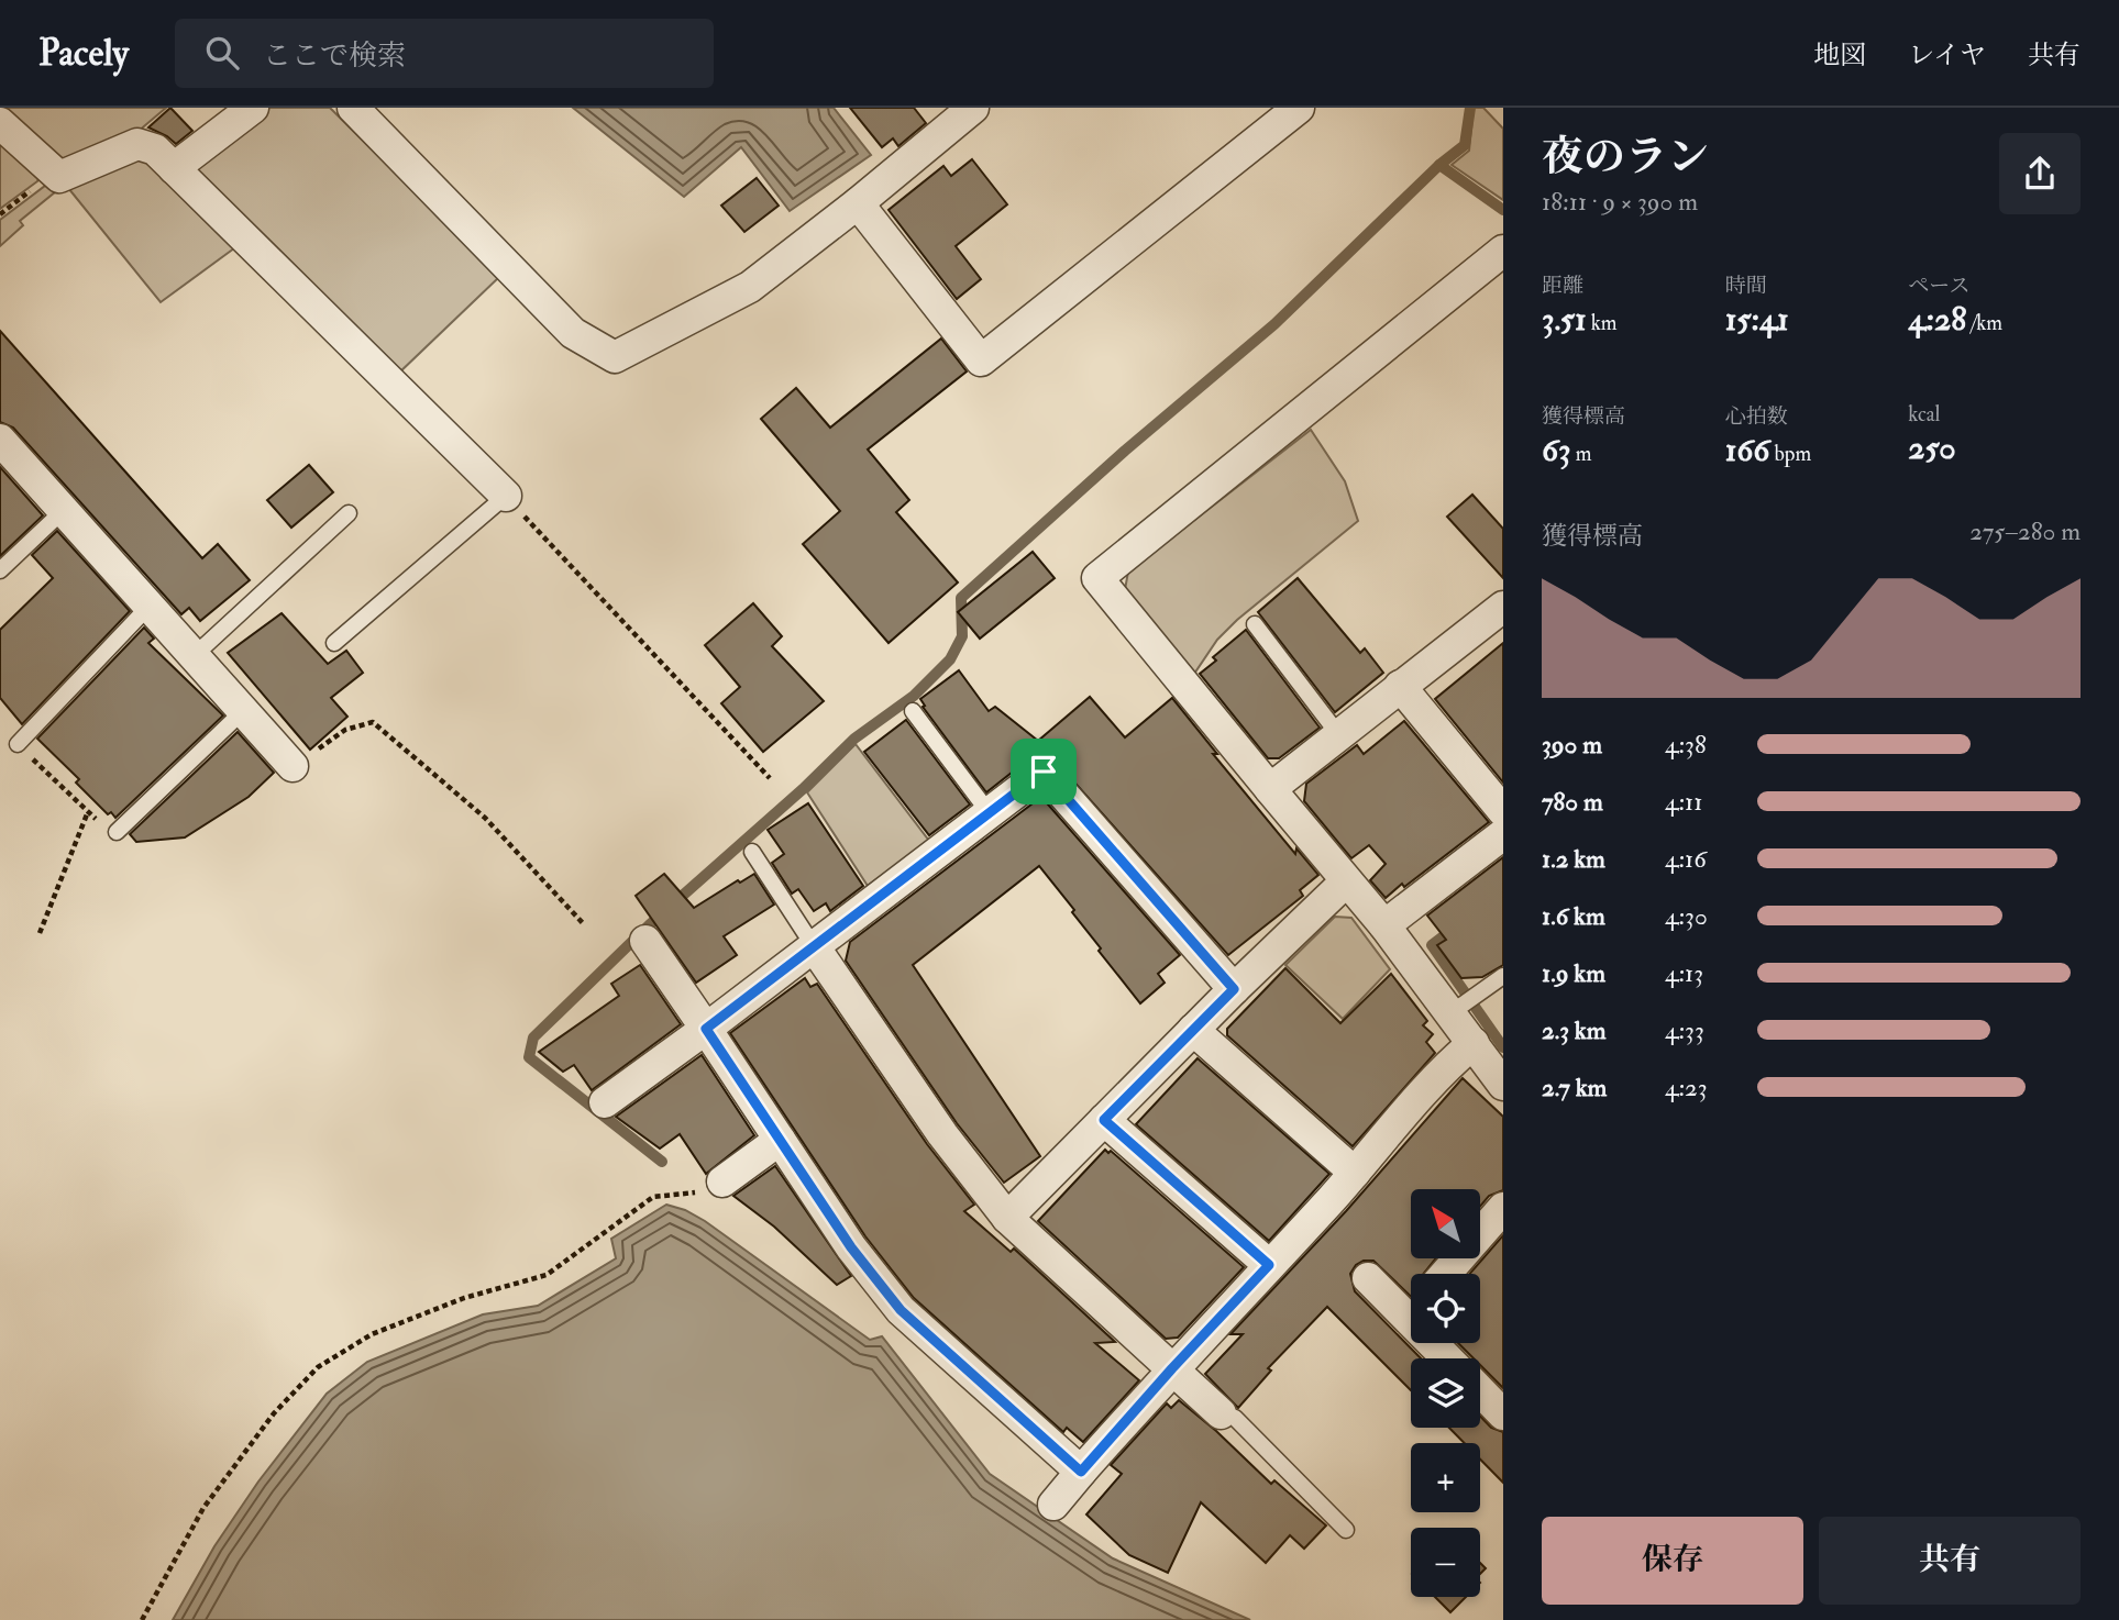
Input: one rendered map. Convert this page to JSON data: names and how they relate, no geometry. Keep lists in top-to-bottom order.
{
  "north": "top left",
  "page": {
    "header": "Pacely",
    "search": "ここで検索",
    "nav": ["地図", "レイヤ", "共有"],
    "heading": ["夜のラン", "18:11 · 9 × 390 m"],
    "stats": [
      ["距離", "3.51 km"],
      ["時間", "15:41"],
      ["ペース", "4:28 /km"],
      ["獲得標高", "63 m"],
      ["心拍数", "166 bpm"],
      ["kcal", "250"]
    ],
    "chart": ["獲得標高", "275–280 m"],
    "list": [
      {
        "name": "390 m",
        "note": "4:38"
      },
      {
        "name": "780 m",
        "note": "4:11"
      },
      {
        "name": "1.2 km",
        "note": "4:16"
      },
      {
        "name": "1.6 km",
        "note": "4:30"
      },
      {
        "name": "1.9 km",
        "note": "4:13"
      },
      {
        "name": "2.3 km",
        "note": "4:33"
      },
      {
        "name": "2.7 km",
        "note": "4:23"
      }
    ],
    "map_buttons": ["+", "−"],
    "buttons": ["保存", "共有"]
  }
}
